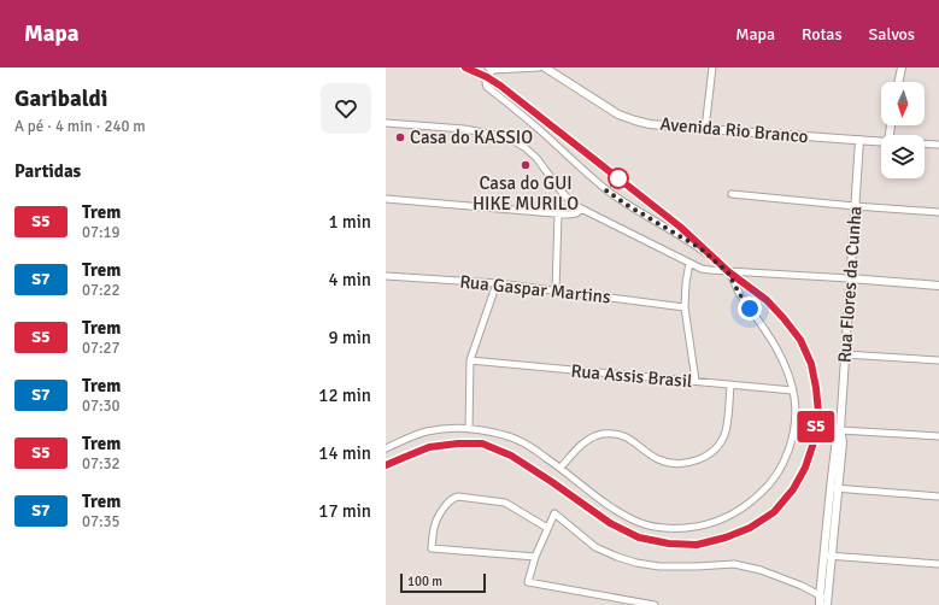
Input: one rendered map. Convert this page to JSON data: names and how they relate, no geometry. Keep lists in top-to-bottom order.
{
  "streets": {
    "street": [
      "Avenida Rio Branco",
      "Rua Flores da Cunha",
      "Rua Gaspar Martins",
      "Rua Assis Brasil"
    ]
  },
  "crossings": [
    ["Avenida Rio Branco", "Rua Flores da Cunha"]
  ],
  "places": ["Casa do KASSIO", "Casa do GUI HIKE MURILO"],
  "scale_bar": "100 m",
  "north": "bottom",
  "page": {
    "header": "Mapa",
    "nav": ["Mapa", "Rotas", "Salvos"],
    "heading": [
      ["Garibaldi", "A pé · 4 min · 240 m"],
      "Partidas"
    ],
    "on_map": "S5",
    "list": [
      {
        "mark": "S5",
        "name": "Trem",
        "note": "07:19",
        "value": "1 min"
      },
      {
        "mark": "S7",
        "name": "Trem",
        "note": "07:22",
        "value": "4 min"
      },
      {
        "mark": "S5",
        "name": "Trem",
        "note": "07:27",
        "value": "9 min"
      },
      {
        "mark": "S7",
        "name": "Trem",
        "note": "07:30",
        "value": "12 min"
      },
      {
        "mark": "S5",
        "name": "Trem",
        "note": "07:32",
        "value": "14 min"
      },
      {
        "mark": "S7",
        "name": "Trem",
        "note": "07:35",
        "value": "17 min"
      }
    ],
    "scale": "100 m"
  }
}
